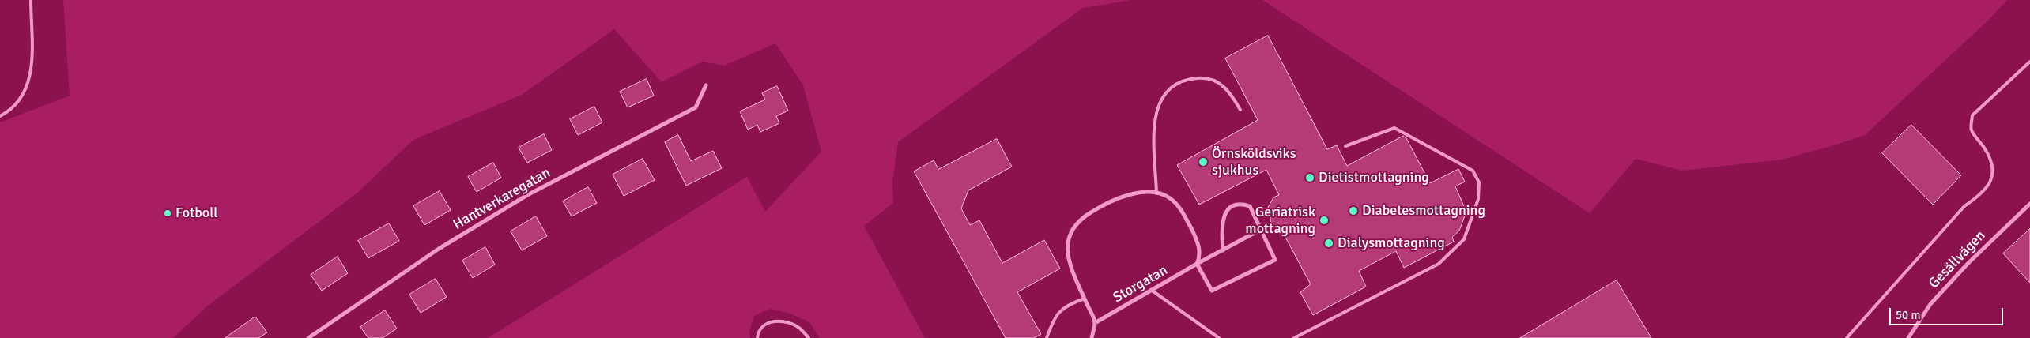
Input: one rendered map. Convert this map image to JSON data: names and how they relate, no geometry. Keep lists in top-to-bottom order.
{
  "streets": {
    "street": ["Hantverkaregatan", "Gesällvägen", "Storgatan"]
  },
  "places": [
    "Örnsköldsviks sjukhus",
    "Dietistmottagning",
    "Diabetesmottagning",
    "Fotboll",
    "Geriatrisk mottagning",
    "Dialysmottagning"
  ],
  "scale_bar": "50 m"
}
